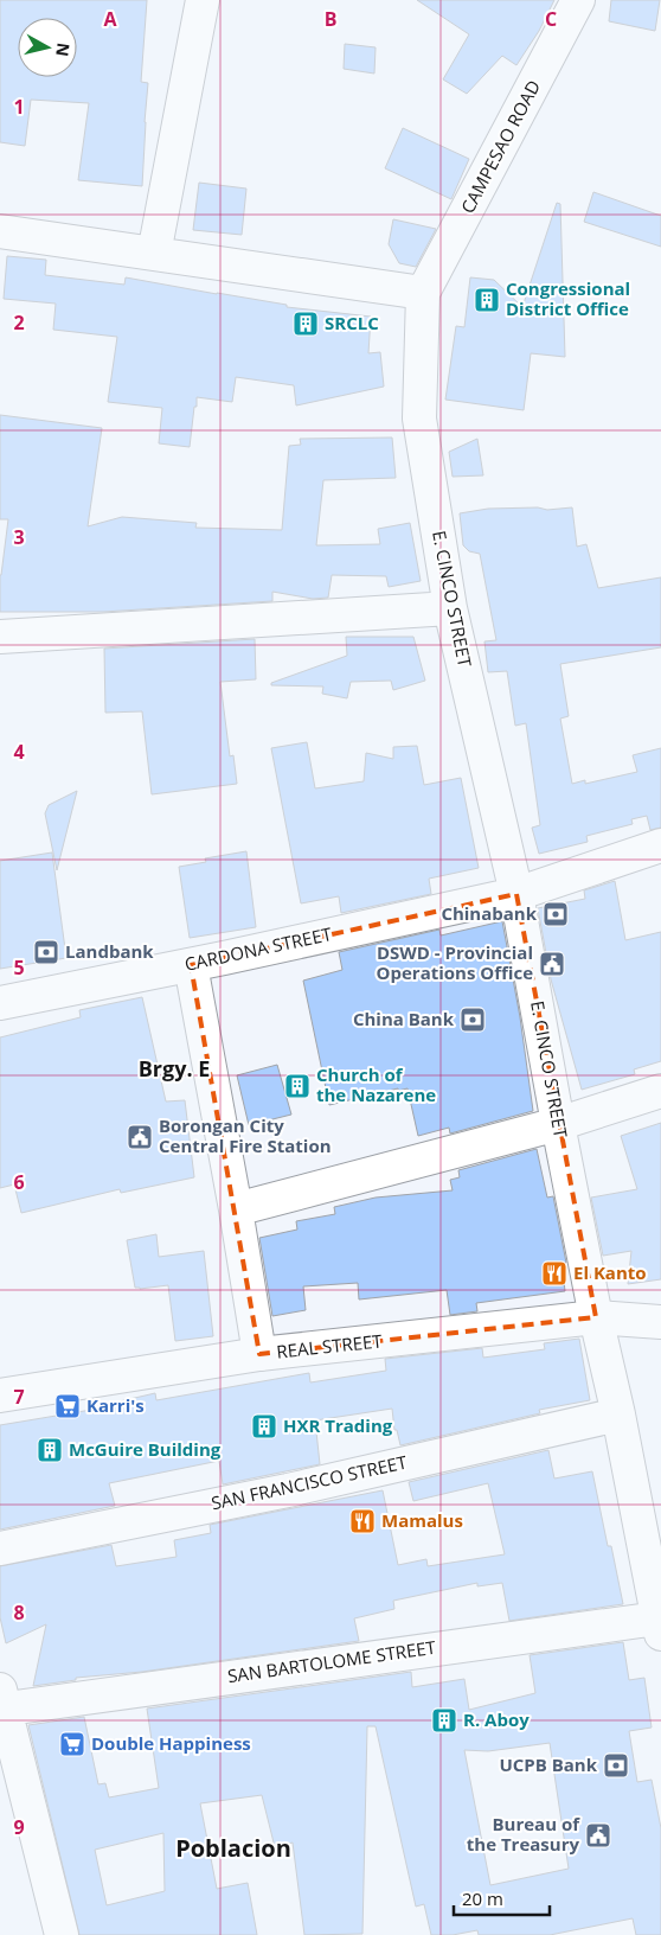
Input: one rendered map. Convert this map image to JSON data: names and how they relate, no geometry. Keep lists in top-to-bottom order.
{
  "streets": {
    "street": [
      "CAMPESAO ROAD",
      "E. CINCO STREET",
      "CARDONA STREET",
      "REAL STREET",
      "SAN FRANCISCO STREET",
      "SAN BARTOLOME STREET"
    ]
  },
  "crossings": [
    ["CAMPESAO ROAD", "E. CINCO STREET"],
    ["E. CINCO STREET", "CARDONA STREET"],
    ["E. CINCO STREET", "REAL STREET"],
    ["E. CINCO STREET", "SAN FRANCISCO STREET"],
    ["E. CINCO STREET", "SAN BARTOLOME STREET"]
  ],
  "districts": ["Brgy. E", "Poblacion"],
  "places": {
    "building": [
      "Congressional District Office",
      "SRCLC",
      "Church of the Nazarene",
      "HXR Trading",
      "McGuire Building",
      "R. Aboy"
    ],
    "bank": [
      "Chinabank",
      "Landbank",
      "China Bank",
      "UCPB Bank"
    ],
    "public building": ["DSWD - Provincial Operations Office", "Borongan City Central Fire Station", "Bureau of the Treasury"],
    "restaurant": ["El Kanto", "Mamalus"],
    "supermarket": ["Karri's", "Double Happiness"]
  },
  "scale_bar": "20 m",
  "north": "right",
  "grid": {
    "columns": ["A", "B", "C"],
    "rows": [
      "1",
      "2",
      "3",
      "4",
      "5",
      "6",
      "7",
      "8",
      "9"
    ]
  }
}
